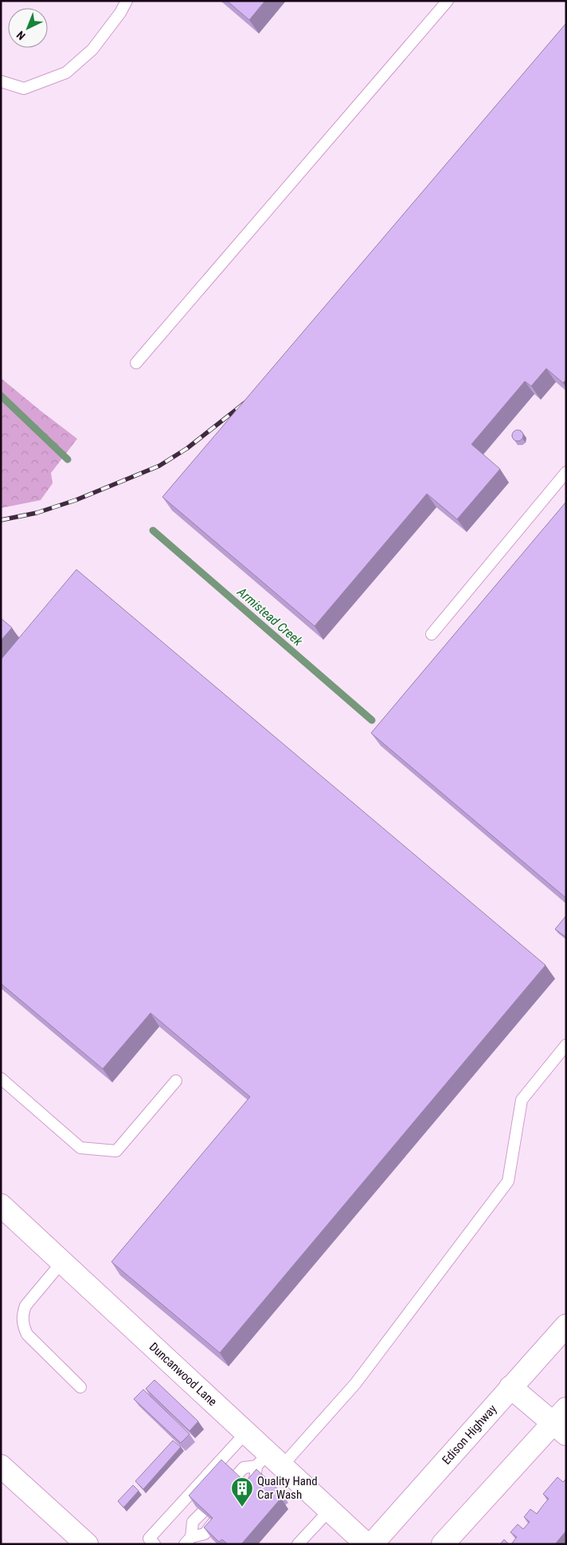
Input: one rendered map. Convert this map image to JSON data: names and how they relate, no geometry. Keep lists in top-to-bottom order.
{
  "streets": {
    "street": ["Duncanwood Lane", "Edison Highway"]
  },
  "water": ["Armistead Creek"],
  "places": {
    "building": ["Quality Hand Car Wash"]
  },
  "north": "bottom left"
}
